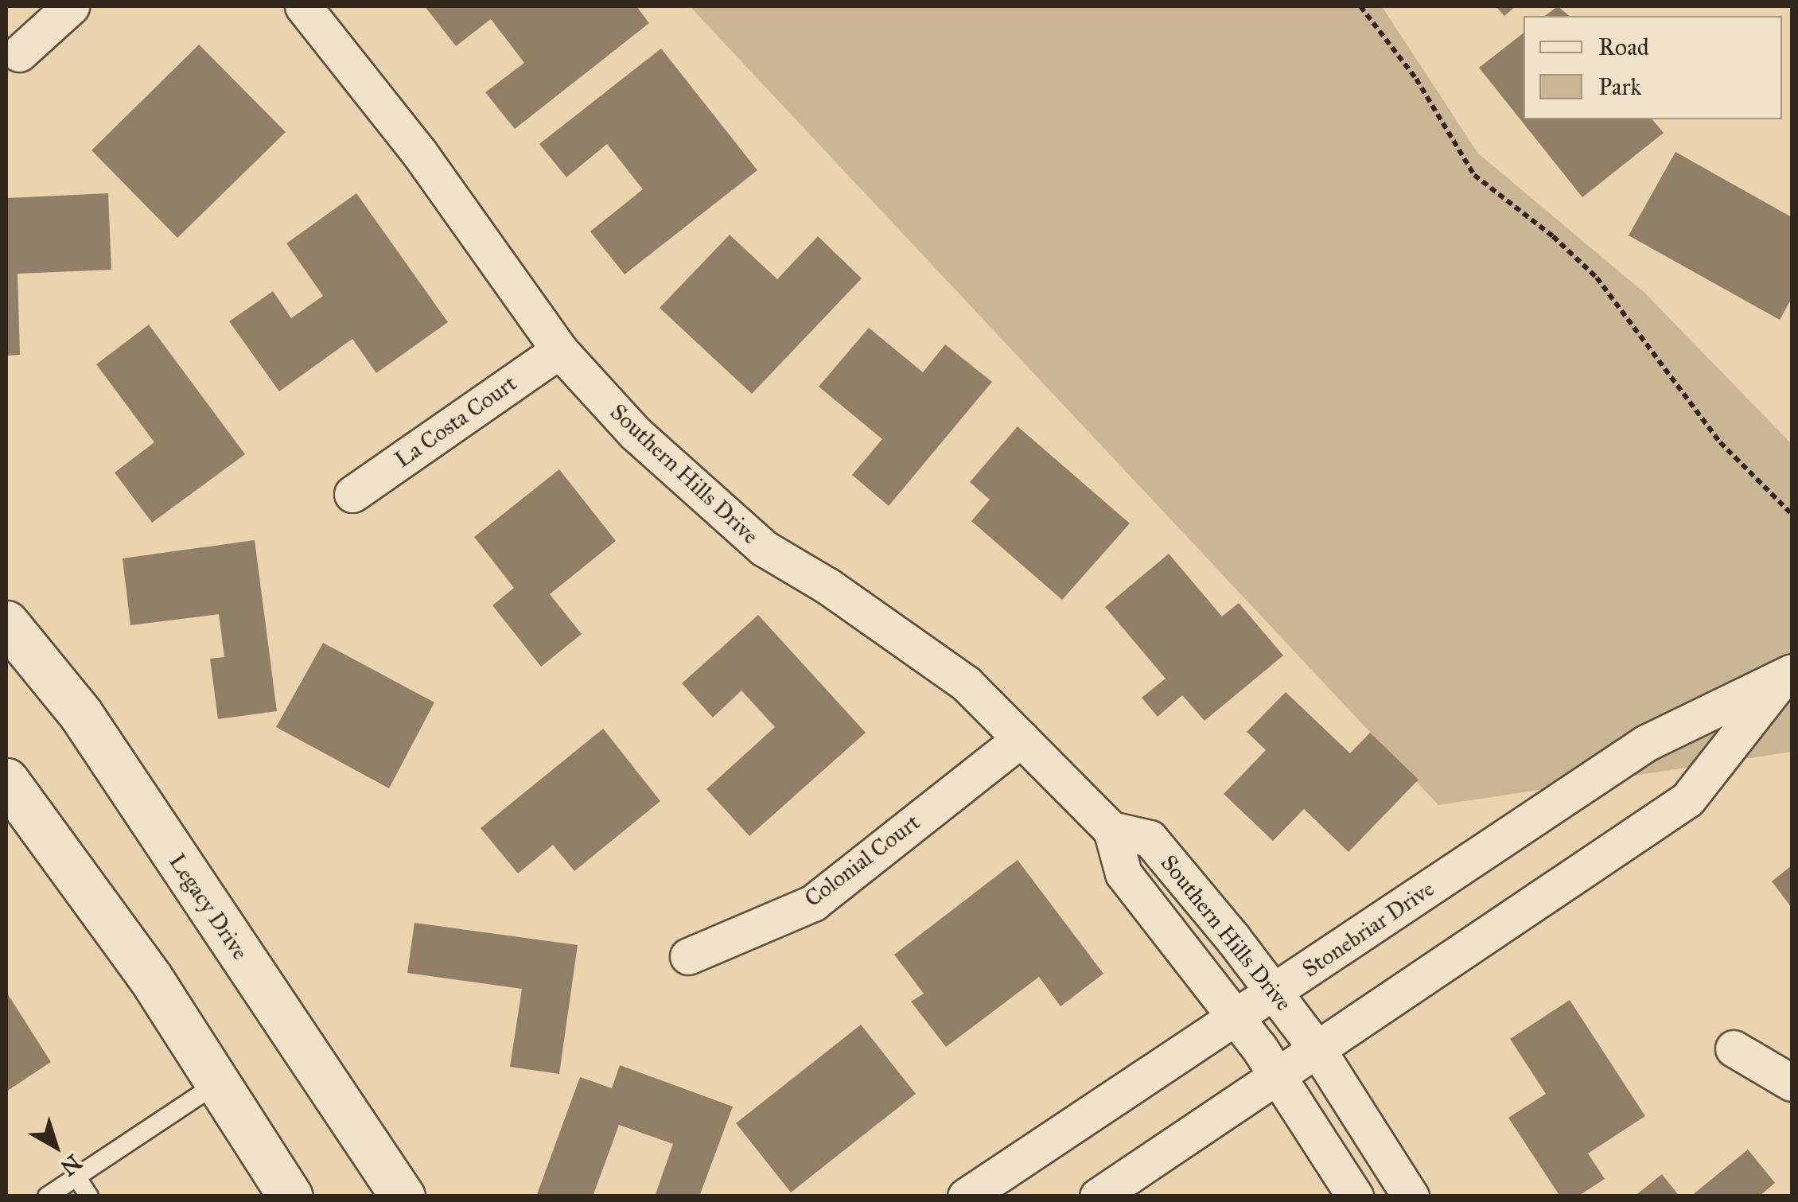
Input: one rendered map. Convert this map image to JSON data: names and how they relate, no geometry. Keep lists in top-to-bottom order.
{
  "streets": {
    "main road": ["Legacy Drive"],
    "street": [
      "La Costa Court",
      "Southern Hills Drive",
      "Colonial Court",
      "Stonebriar Drive"
    ]
  },
  "crossings": [
    ["La Costa Court", "Southern Hills Drive"],
    ["Southern Hills Drive", "Colonial Court"],
    ["Southern Hills Drive", "Stonebriar Drive"]
  ],
  "legend": ["Road", "Park"],
  "north": "bottom right"
}
